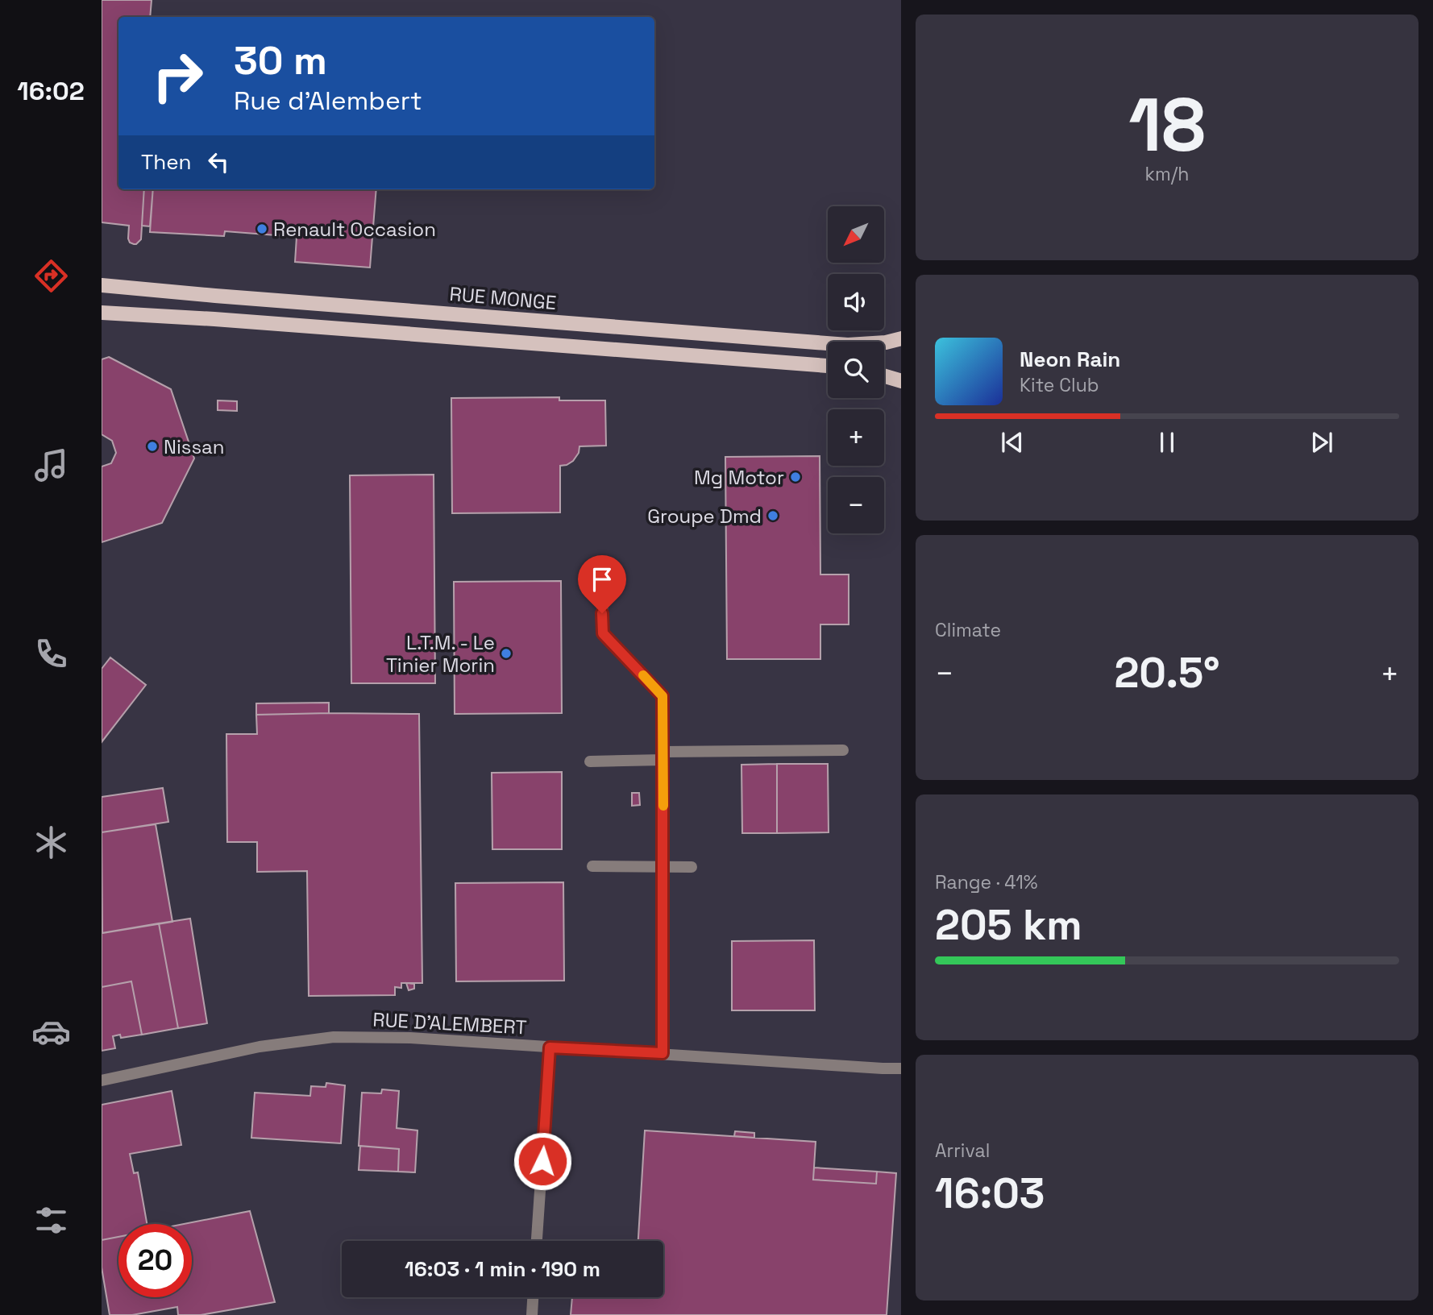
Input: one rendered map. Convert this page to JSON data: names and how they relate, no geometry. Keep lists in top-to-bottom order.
{
  "streets": {
    "main road": ["RUE MONGE"],
    "street": ["RUE D'ALEMBERT"]
  },
  "places": [
    "Renault Occasion",
    "Nissan",
    "Mg Motor",
    "Groupe Dmd",
    "L.T.M. - Le Tinier Morin"
  ],
  "north": "bottom left",
  "page": {
    "tabs": "16:02",
    "tile": [
      ["18", "km/h"],
      "Climate",
      ["Range · 41%", "205 km"],
      ["Arrival", "16:03"]
    ],
    "turn": ["30 m", "Rue d'Alembert"],
    "then": "Then",
    "map_buttons": ["+", "−"],
    "song": ["Neon Rain", "Kite Club"],
    "heat": ["−", "20.5°", "+"],
    "limit": "20",
    "trip": "16:03 · 1 min · 190 m"
  }
}
